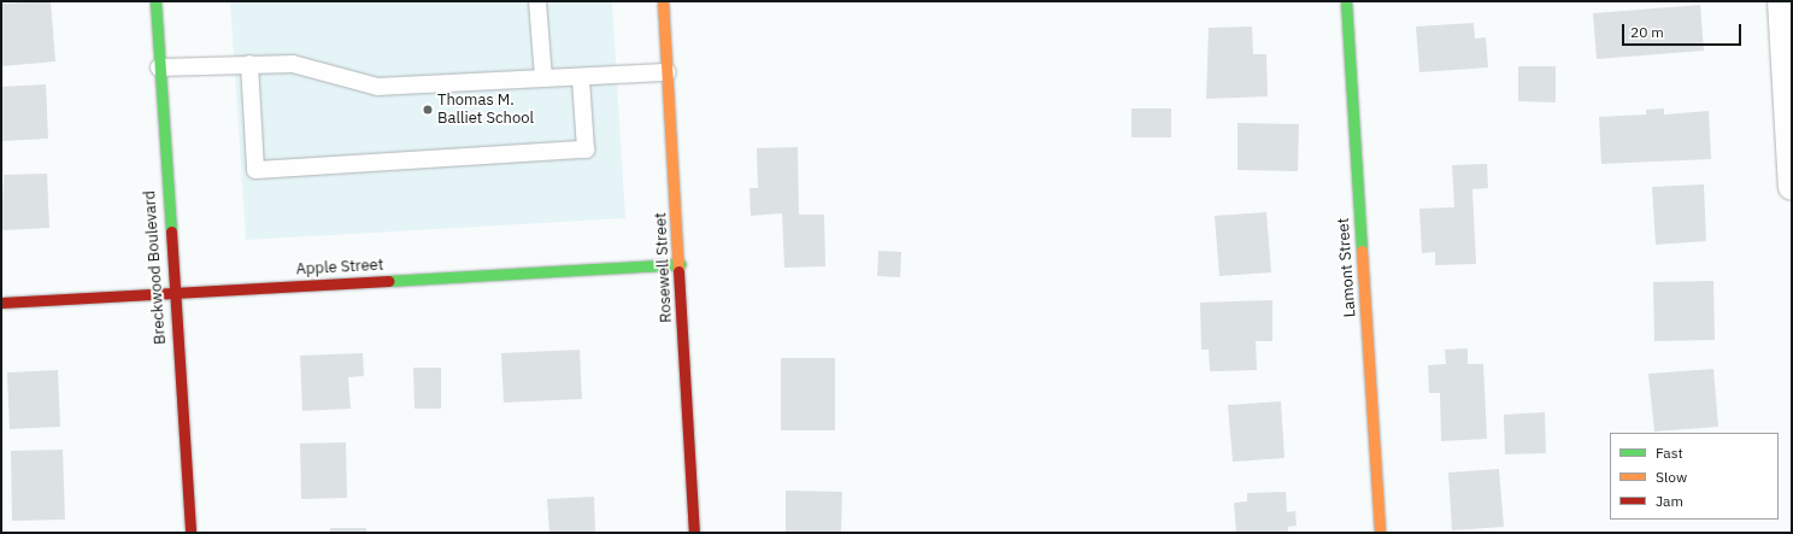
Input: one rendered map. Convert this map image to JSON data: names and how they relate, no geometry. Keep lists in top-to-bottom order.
{
  "streets": {
    "street": [
      "Breckwood Boulevard",
      "Apple Street",
      "Rosewell Street",
      "Lamont Street"
    ]
  },
  "crossings": [
    ["Breckwood Boulevard", "Apple Street"],
    ["Apple Street", "Rosewell Street"]
  ],
  "places": ["Thomas M. Balliet School"],
  "legend": ["Fast", "Slow", "Jam"],
  "scale_bar": "20 m"
}
